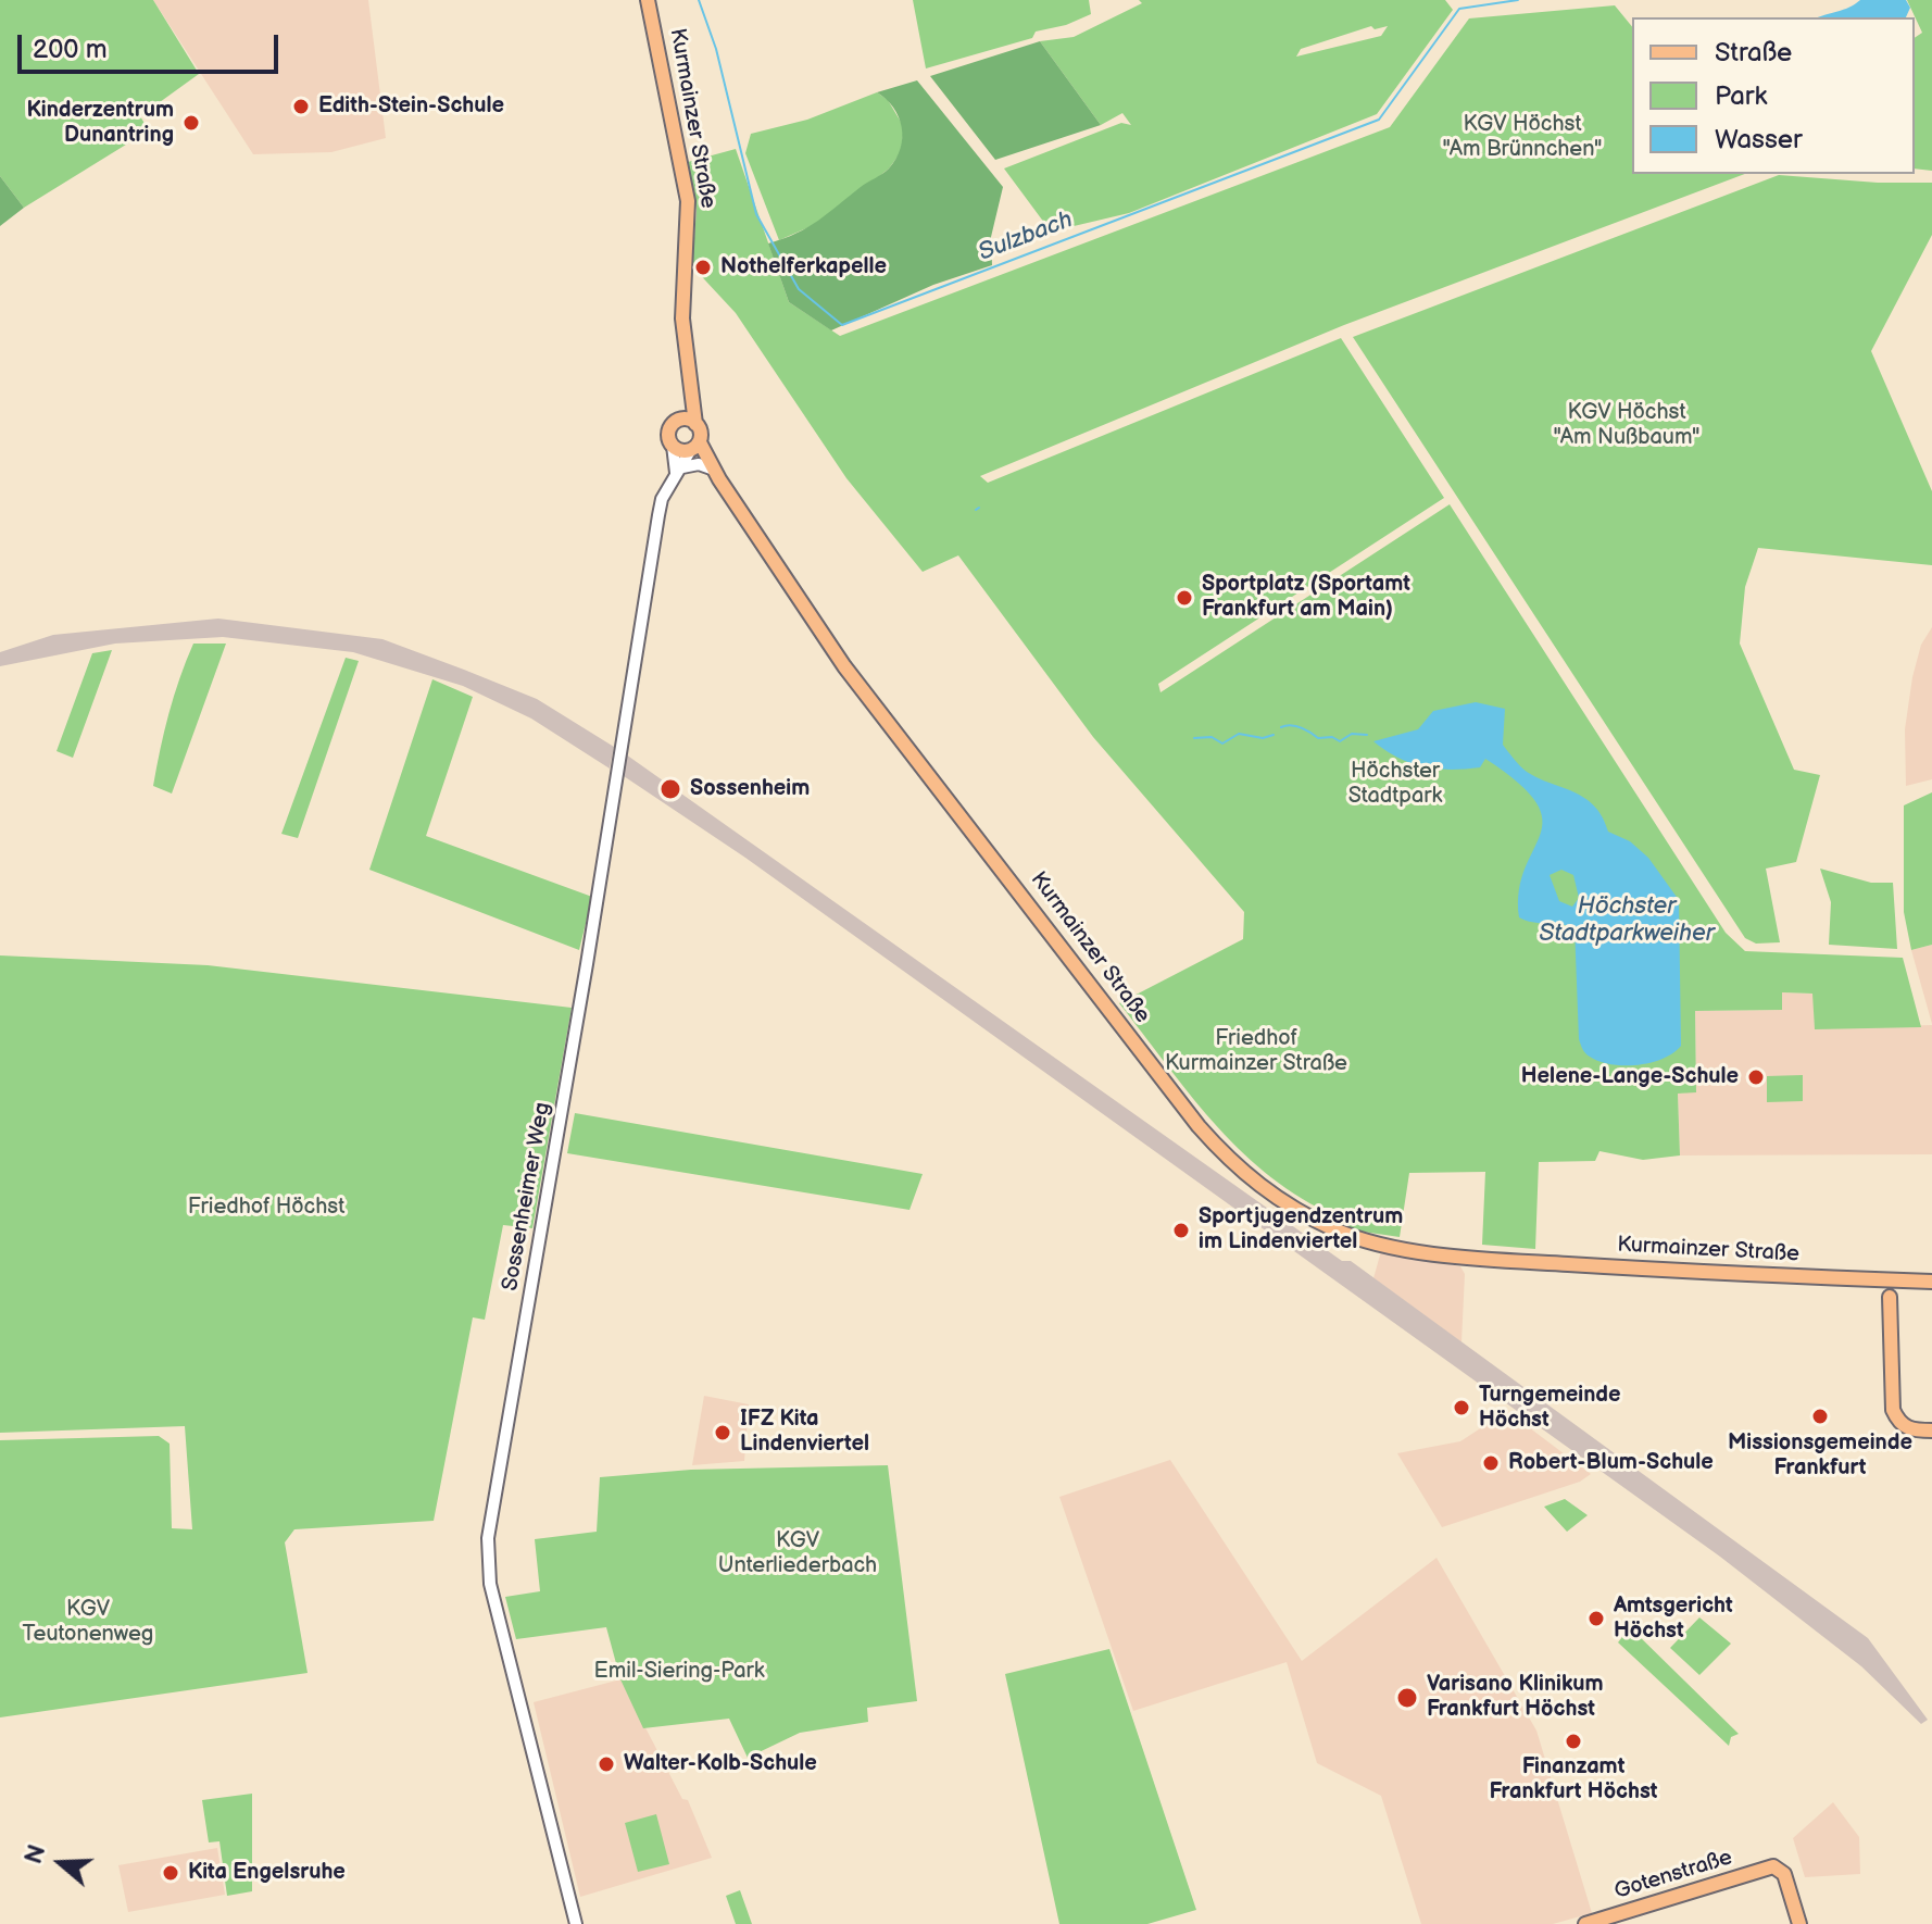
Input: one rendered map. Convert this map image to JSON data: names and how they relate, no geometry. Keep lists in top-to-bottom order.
{
  "streets": {
    "main road": ["Kurmainzer Straße", "Gotenstraße"],
    "street": ["Sossenheimer Weg"]
  },
  "crossings": [
    ["Kurmainzer Straße", "Sossenheimer Weg"]
  ],
  "water": ["Sulzbach", "Höchster Stadtparkweiher"],
  "parks": [
    "KGV Höchst \"Am Brünnchen\"",
    "KGV Höchst \"Am Nußbaum\"",
    "Höchster Stadtpark",
    "Friedhof Kurmainzer Straße",
    "Friedhof Höchst",
    "KGV Unterliederbach",
    "KGV Teutonenweg",
    "Emil-Siering-Park"
  ],
  "places": [
    "Edith-Stein-Schule",
    "Kinderzentrum Dunantring",
    "Nothelferkapelle",
    "Sportplatz (Sportamt Frankfurt am Main)",
    "Sossenheim",
    "Helene-Lange-Schule",
    "Sportjugendzentrum im Lindenviertel",
    "Turngemeinde Höchst",
    "Missionsgemeinde Frankfurt",
    "IFZ Kita Lindenviertel",
    "Robert-Blum-Schule",
    "Amtsgericht Höchst",
    "Varisano Klinikum Frankfurt Höchst",
    "Finanzamt Frankfurt Höchst",
    "Walter-Kolb-Schule",
    "Kita Engelsruhe"
  ],
  "legend": ["Straße", "Park", "Wasser"],
  "scale_bar": "200 m",
  "north": "left"
}
